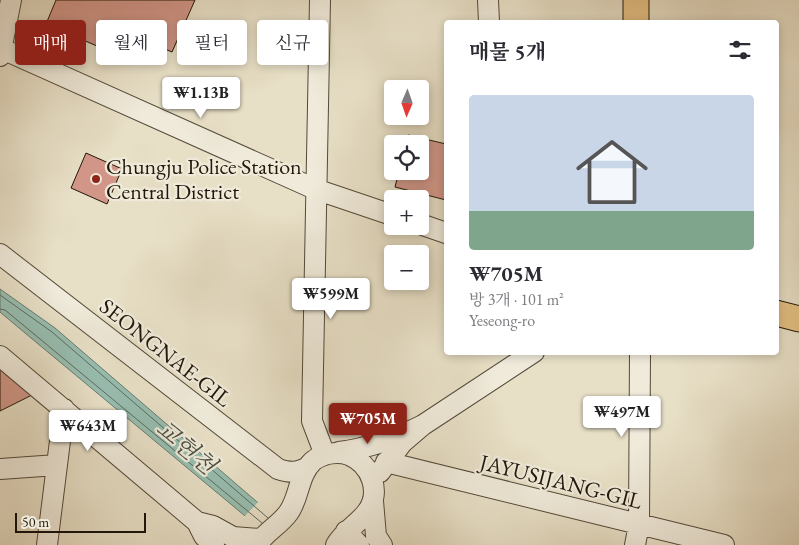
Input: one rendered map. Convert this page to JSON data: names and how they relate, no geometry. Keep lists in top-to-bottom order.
{
  "streets": {
    "street": ["SEONGNAE-GIL", "JAYUSIJANG-GIL"]
  },
  "water": ["교현천"],
  "places": ["Chungju Police Station Central District"],
  "scale_bar": "50 m",
  "north": "bottom",
  "page": {
    "chip": [
      "매매",
      "월세",
      "필터",
      "신규"
    ],
    "heading": "매물 5개",
    "price": [
      "₩1.13B",
      "₩599M",
      "₩497M",
      "₩705M",
      "₩643M"
    ],
    "map_buttons": ["+", "−"],
    "list": [
      {
        "name": "₩705M",
        "note": "방 3개 · 101 m² · Yeseong-ro"
      }
    ],
    "scale": "50 m"
  }
}
